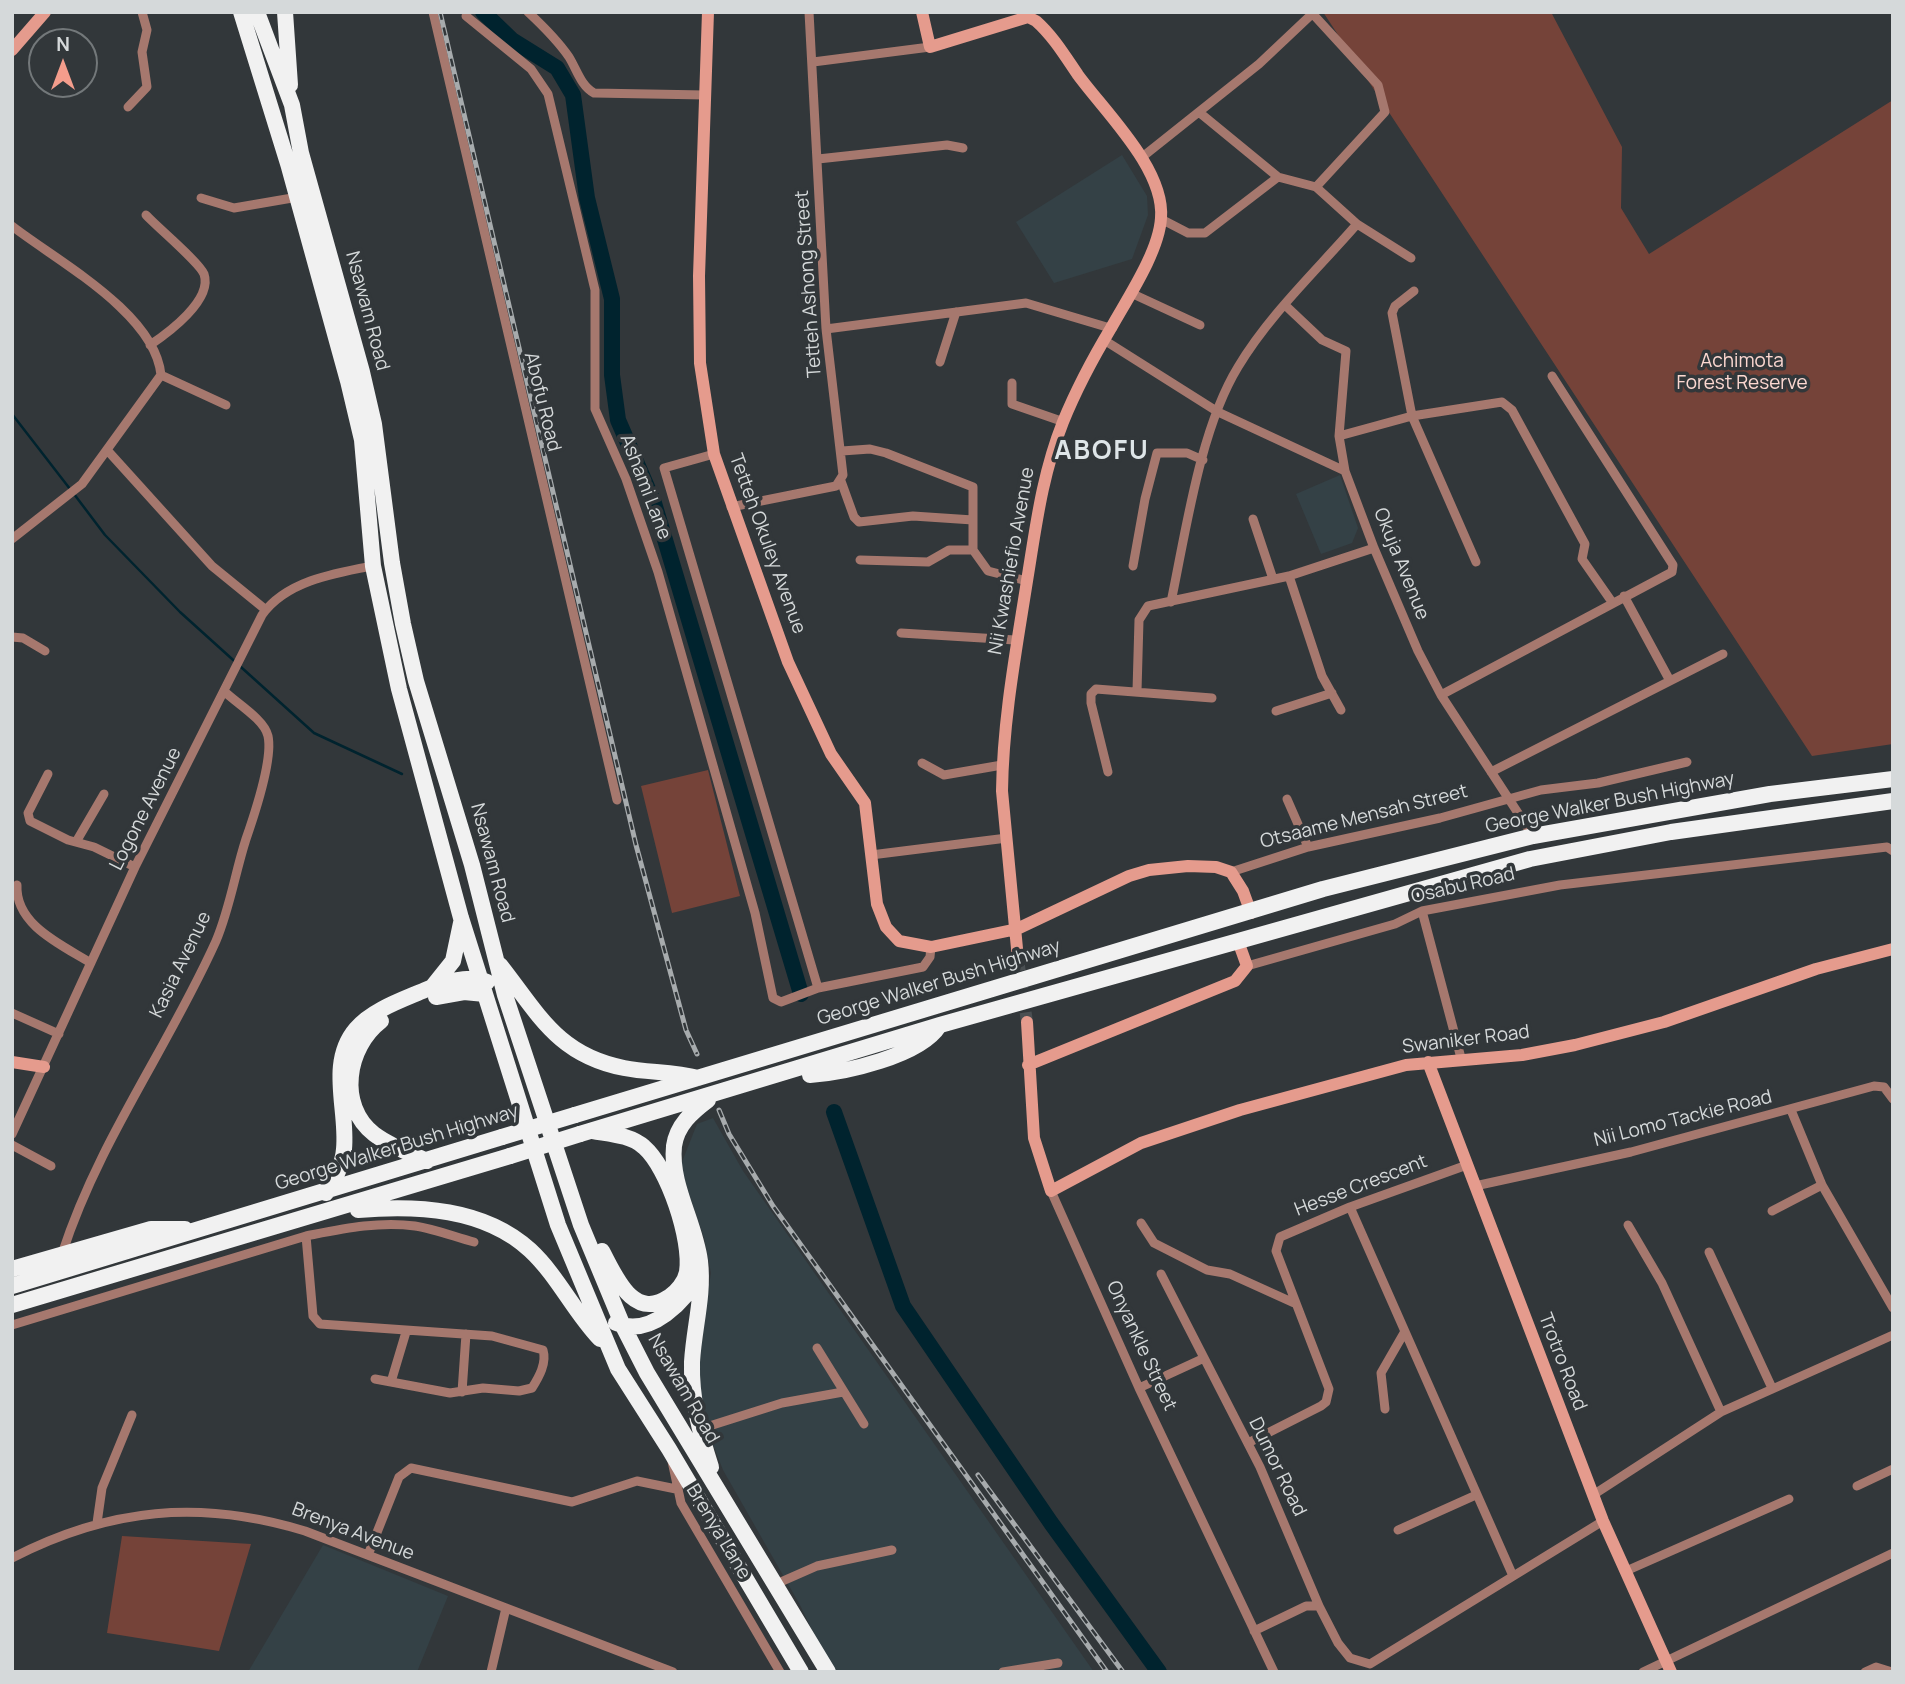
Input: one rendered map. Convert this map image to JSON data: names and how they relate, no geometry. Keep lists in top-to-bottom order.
{
  "streets": {
    "highway": ["Nsawam Road", "George Walker Bush Highway"],
    "street": [
      "Tetteh Ashong Street",
      "Abofu Road",
      "Ashami Lane",
      "Tetteh Okuley Avenue",
      "Nii Kwashiefio Avenue",
      "Okuja Avenue",
      "Logone Avenue",
      "Otsaame Mensah Street",
      "Osabu Road",
      "Kasia Avenue",
      "Swaniker Road",
      "Nii Lomo Tackie Road",
      "Hesse Crescent",
      "Onyankle Street",
      "Trotro Road",
      "Dumor Road",
      "Brenya Avenue",
      "Brenya Lane"
    ]
  },
  "crossings": [
    ["Nsawam Road", "Logone Avenue"],
    ["Tetteh Okuley Avenue", "Nii Kwashiefio Avenue"],
    ["Tetteh Okuley Avenue", "Otsaame Mensah Street"],
    ["Nii Kwashiefio Avenue", "Otsaame Mensah Street"],
    ["Okuja Avenue", "George Walker Bush Highway"],
    ["Okuja Avenue", "Otsaame Mensah Street"],
    ["Logone Avenue", "Kasia Avenue"],
    ["Osabu Road", "Onyankle Street"],
    ["Swaniker Road", "Onyankle Street"],
    ["Swaniker Road", "Trotro Road"],
    ["Nii Lomo Tackie Road", "Trotro Road"],
    ["Hesse Crescent", "Trotro Road"],
    ["Hesse Crescent", "Dumor Road"],
    ["Brenya Avenue", "Brenya Lane"]
  ],
  "districts": ["ABOFU"],
  "parks": ["Achimota Forest Reserve"],
  "north": "top"
}
